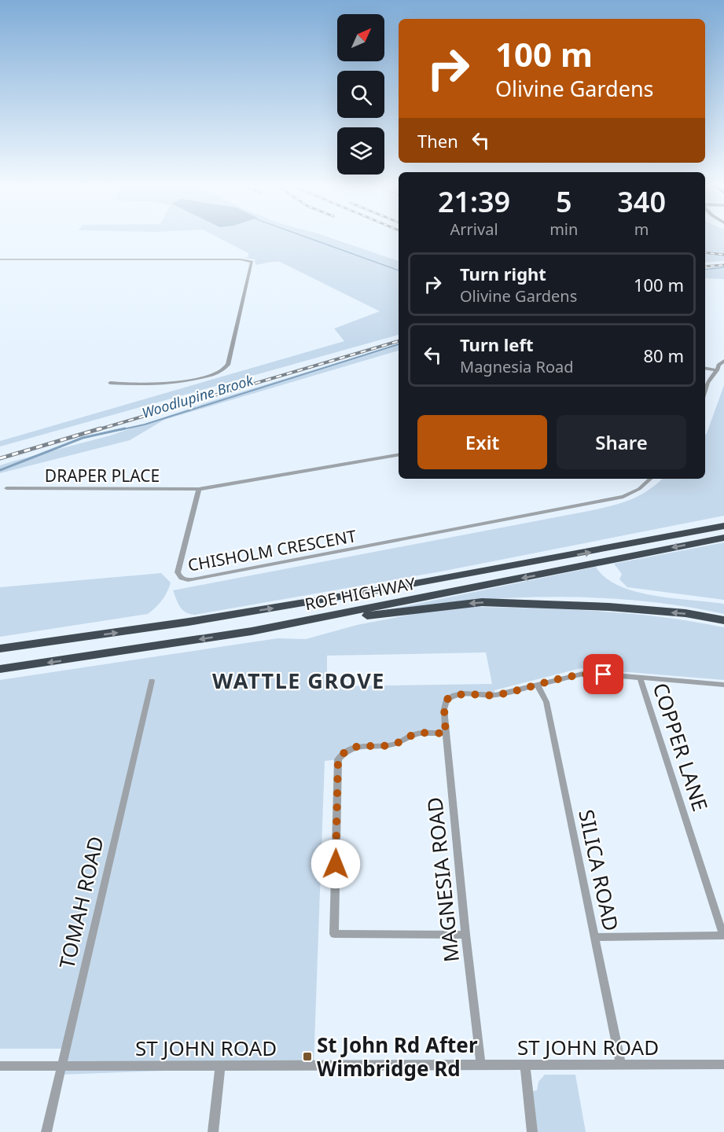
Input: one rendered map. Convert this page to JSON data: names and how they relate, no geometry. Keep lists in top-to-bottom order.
{
  "streets": {
    "highway": ["ROE HIGHWAY"],
    "street": [
      "DRAPER PLACE",
      "CHISHOLM CRESCENT",
      "COPPER LANE",
      "SILICA ROAD",
      "MAGNESIA ROAD",
      "TOMAH ROAD",
      "ST JOHN ROAD"
    ]
  },
  "crossings": [
    ["DRAPER PLACE", "CHISHOLM CRESCENT"],
    ["SILICA ROAD", "MAGNESIA ROAD"],
    ["SILICA ROAD", "ST JOHN ROAD"],
    ["MAGNESIA ROAD", "ST JOHN ROAD"],
    ["TOMAH ROAD", "ST JOHN ROAD"]
  ],
  "districts": ["WATTLE GROVE"],
  "water": ["Woodlupine Brook"],
  "places": {
    "transit": ["St John Rd After Wimbridge Rd"]
  },
  "north": "top right",
  "page": {
    "turn": ["100 m", "Olivine Gardens"],
    "then": "Then",
    "eta": [
      "21:39",
      "Arrival",
      "5",
      "min",
      "340",
      "m"
    ],
    "list": [
      {
        "name": "Turn right",
        "note": "Olivine Gardens",
        "value": "100 m"
      },
      {
        "name": "Turn left",
        "note": "Magnesia Road",
        "value": "80 m"
      }
    ],
    "buttons": ["Exit", "Share"]
  }
}
